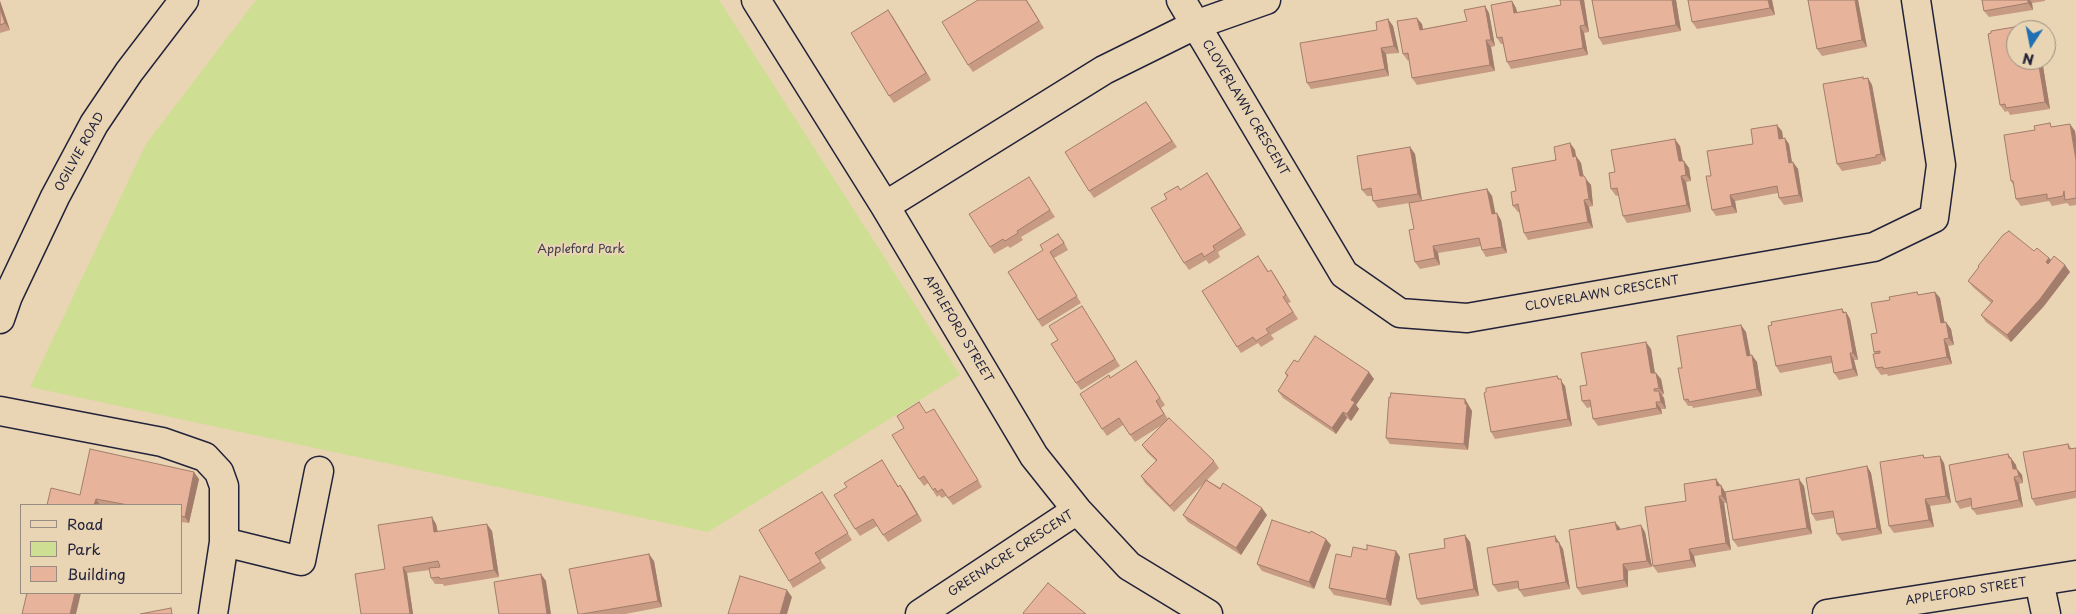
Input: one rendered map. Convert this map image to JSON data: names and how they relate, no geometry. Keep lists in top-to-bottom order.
{
  "streets": {
    "street": [
      "CLOVERLAWN CRESCENT",
      "OGILVIE ROAD",
      "APPLEFORD STREET",
      "GREENACRE CRESCENT"
    ]
  },
  "crossings": [
    ["CLOVERLAWN CRESCENT", "APPLEFORD STREET"],
    ["APPLEFORD STREET", "GREENACRE CRESCENT"]
  ],
  "parks": ["Appleford Park"],
  "legend": ["Road", "Park", "Building"],
  "north": "bottom"
}
